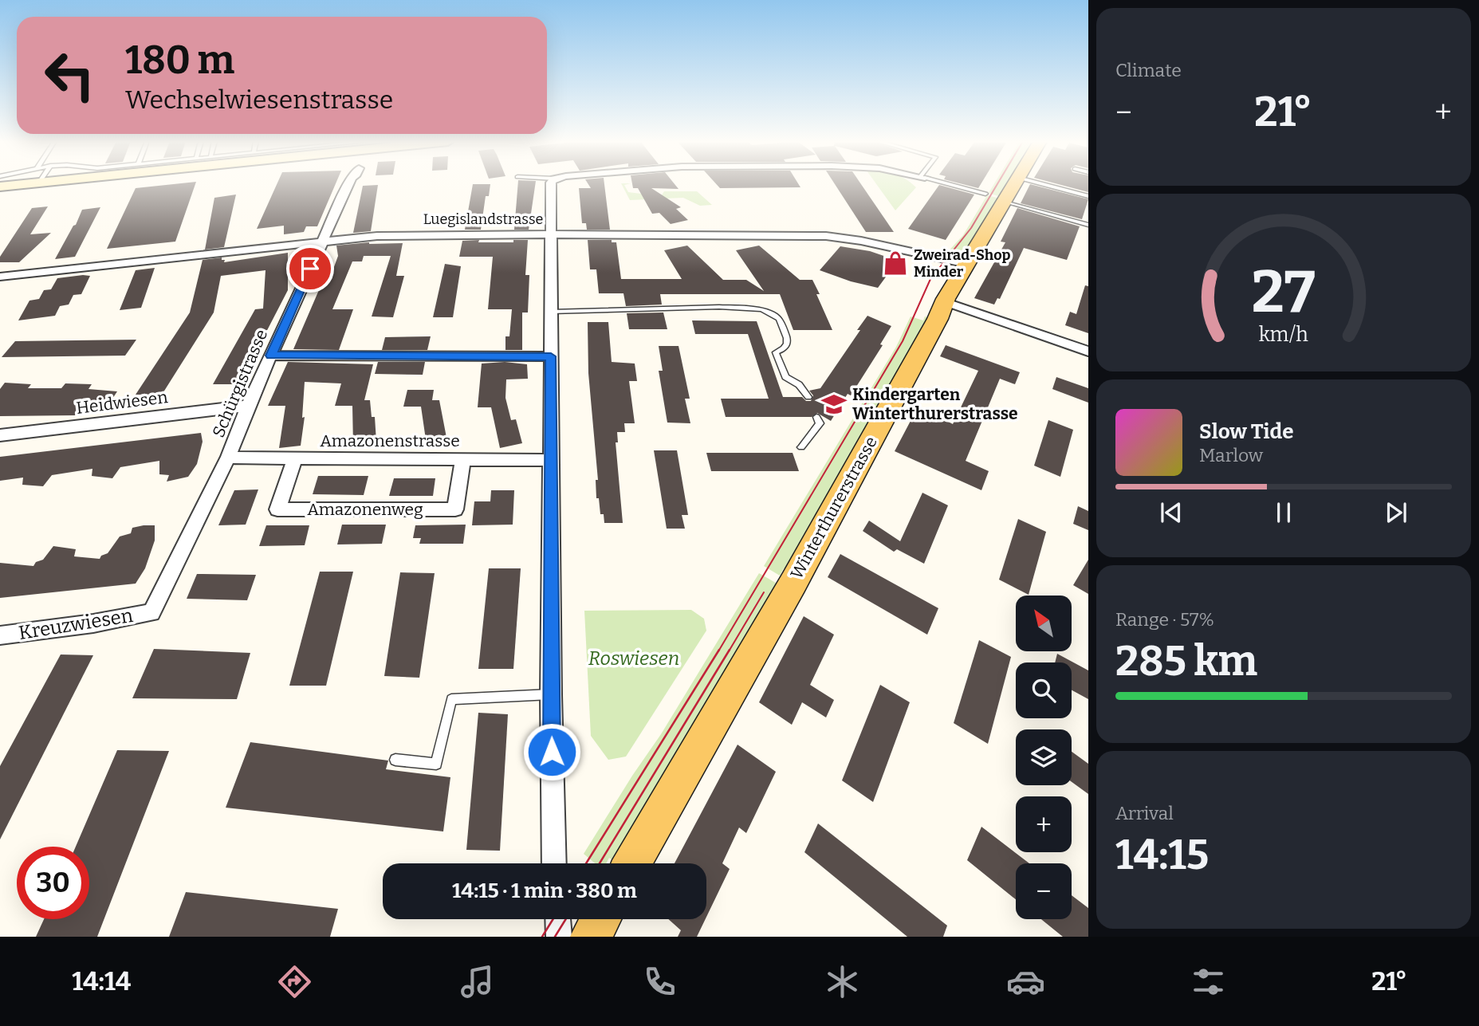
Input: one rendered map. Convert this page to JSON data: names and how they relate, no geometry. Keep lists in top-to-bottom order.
{
  "streets": {
    "main road": ["Winterthurerstrasse"],
    "street": [
      "Luegislandstrasse",
      "Schürgistrasse",
      "Heidwiesen",
      "Amazonenstrasse",
      "Amazonenweg",
      "Kreuzwiesen"
    ]
  },
  "crossings": [
    ["Luegislandstrasse", "Schürgistrasse"],
    ["Luegislandstrasse", "Winterthurerstrasse"],
    ["Schürgistrasse", "Heidwiesen"],
    ["Schürgistrasse", "Amazonenstrasse"],
    ["Schürgistrasse", "Kreuzwiesen"],
    ["Amazonenstrasse", "Amazonenweg"]
  ],
  "parks": ["Roswiesen"],
  "places": {
    "shop": ["Zweirad-Shop Minder"],
    "school or university": ["Kindergarten Winterthurerstrasse"]
  },
  "north": "top left",
  "page": {
    "tile": [
      "Climate",
      ["Range · 57%", "285 km"],
      ["Arrival", "14:15"]
    ],
    "turn": ["180 m", "Wechselwiesenstrasse"],
    "heat": ["−", "21°", "+"],
    "song": ["Slow Tide", "Marlow"],
    "map_buttons": ["+", "−"],
    "limit": "30",
    "trip": "14:15 · 1 min · 380 m",
    "tabs": ["14:14", "21°"],
    "gauge": ["27", "km/h"]
  }
}
